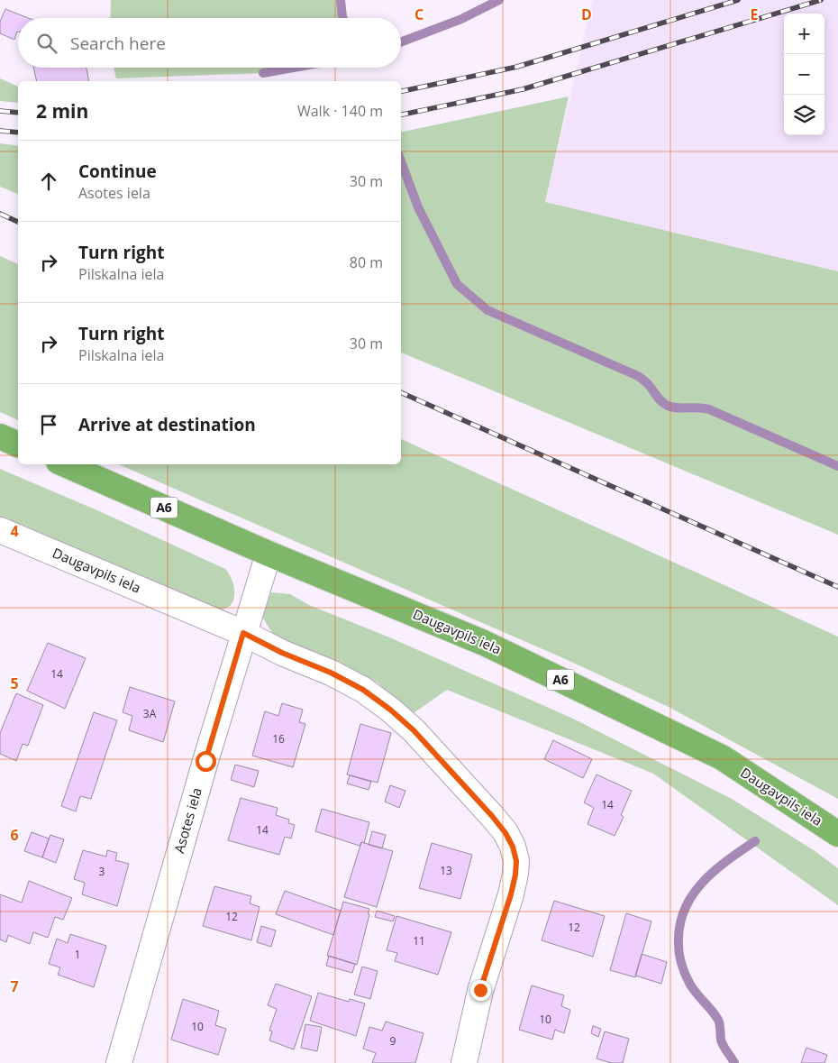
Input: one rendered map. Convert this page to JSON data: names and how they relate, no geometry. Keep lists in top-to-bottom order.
{
  "streets": {
    "highway": ["A6", "Daugavpils iela"],
    "street": ["Asotes iela"]
  },
  "crossings": [
    ["Daugavpils iela", "Asotes iela"]
  ],
  "house_numbers": [
    "14",
    "3A",
    "16",
    "14",
    "14",
    "13",
    "3",
    "12",
    "12",
    "11",
    "1",
    "10",
    "10",
    "9"
  ],
  "page": {
    "map_buttons": ["+", "−"],
    "search": "Search here",
    "heading": ["2 min", "Walk · 140 m"],
    "list": [
      ["Continue", "Asotes iela", "30 m"],
      ["Turn right", "Pilskalna iela", "80 m"],
      ["Turn right", "Pilskalna iela", "30 m"],
      "Arrive at destination"
    ]
  },
  "grid": {
    "columns": ["C", "D", "E"],
    "rows": [
      "4",
      "5",
      "6",
      "7"
    ]
  }
}
